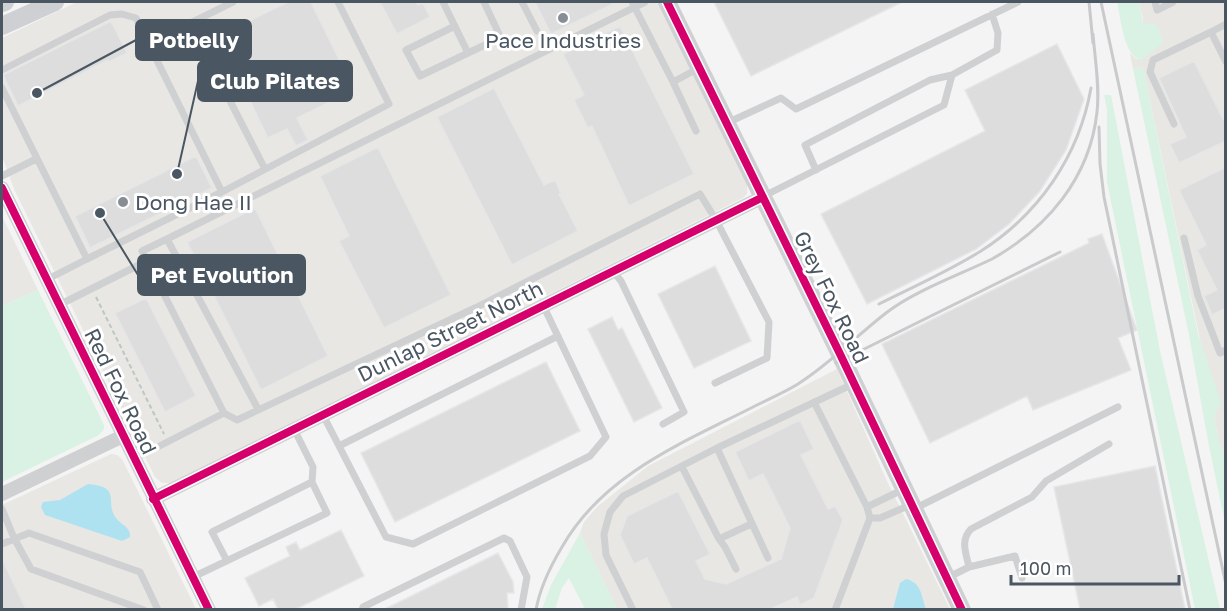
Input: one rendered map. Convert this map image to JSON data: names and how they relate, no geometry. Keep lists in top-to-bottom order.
{
  "streets": {
    "street": ["Grey Fox Road", "Dunlap Street North", "Red Fox Road"]
  },
  "crossings": [
    ["Grey Fox Road", "Dunlap Street North"],
    ["Dunlap Street North", "Red Fox Road"]
  ],
  "places": [
    "Pace Industries",
    "Potbelly",
    "Club Pilates",
    "Dong Hae II",
    "Pet Evolution"
  ],
  "scale_bar": "100 m"
}
